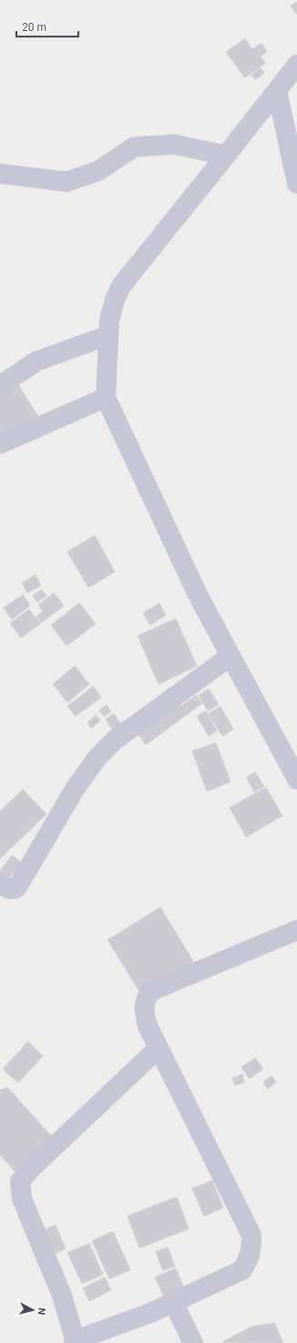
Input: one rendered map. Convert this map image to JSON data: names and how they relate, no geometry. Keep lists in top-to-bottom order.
{
  "scale_bar": "20 m",
  "north": "right"
}
